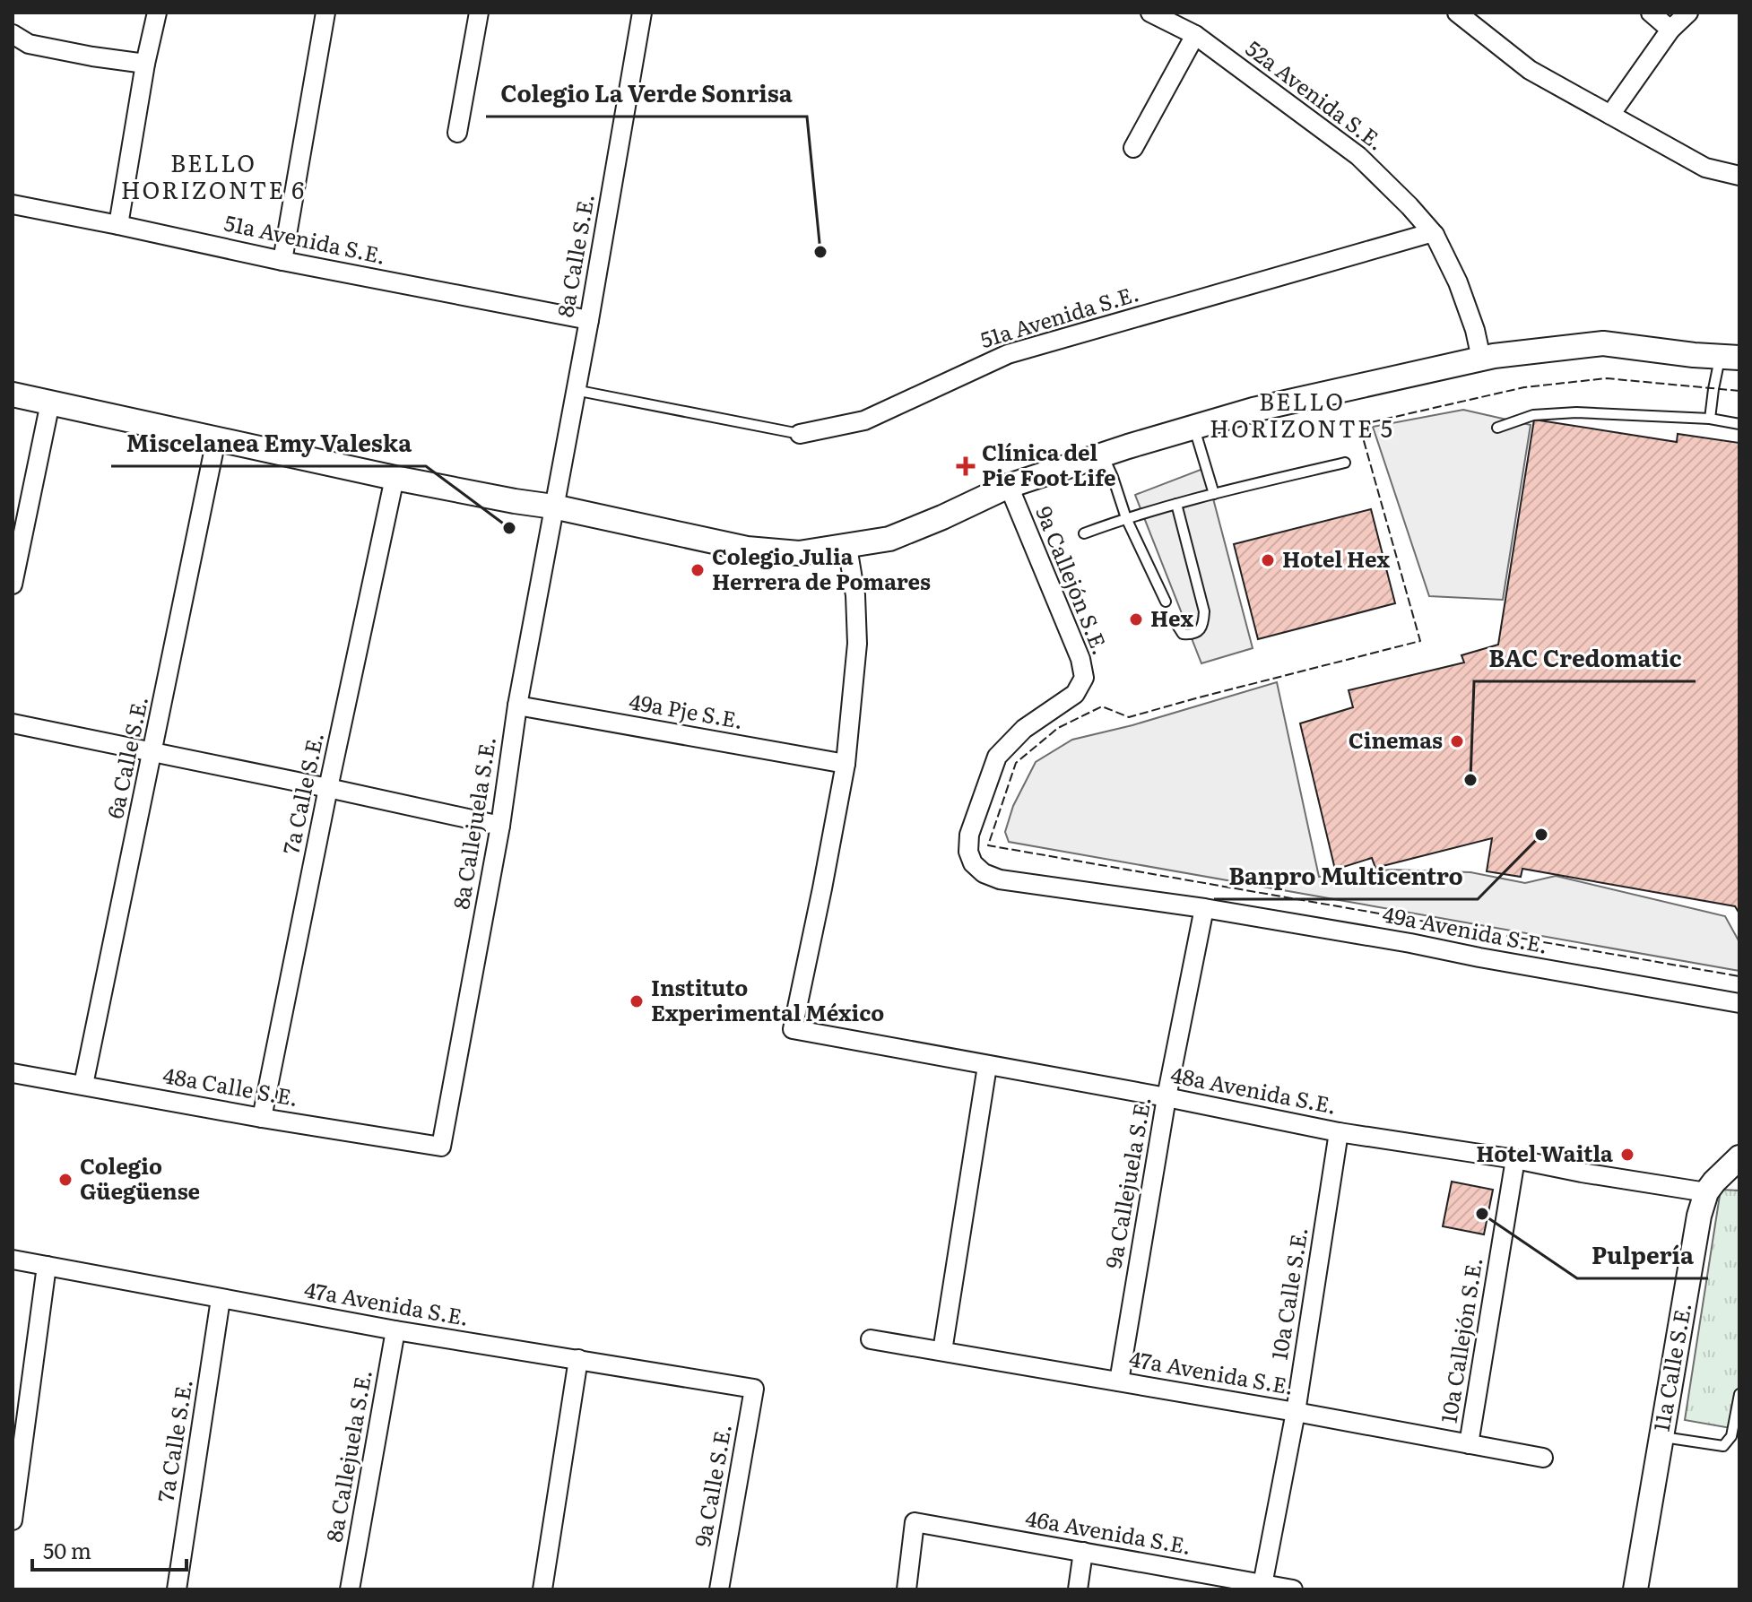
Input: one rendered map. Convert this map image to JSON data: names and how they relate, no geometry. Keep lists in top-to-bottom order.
{
  "streets": {
    "street": [
      "52a Avenida S.E.",
      "51a Avenida S.E.",
      "8a Calle S.E.",
      "9a Callejón S.E.",
      "49a Pje S.E.",
      "6a Calle S.E.",
      "7a Calle S.E.",
      "8a Callejuela S.E.",
      "49a Avenida S.E.",
      "48a Calle S.E.",
      "48a Avenida S.E.",
      "9a Callejuela S.E.",
      "10a Calle S.E.",
      "47a Avenida S.E.",
      "10a Callejón S.E.",
      "11a Calle S.E.",
      "9a Calle S.E.",
      "46a Avenida S.E."
    ]
  },
  "crossings": [
    ["52a Avenida S.E.", "51a Avenida S.E."],
    ["51a Avenida S.E.", "8a Calle S.E."],
    ["8a Calle S.E.", "8a Callejuela S.E."],
    ["9a Callejón S.E.", "49a Avenida S.E."],
    ["49a Pje S.E.", "8a Callejuela S.E."],
    ["49a Pje S.E.", "48a Avenida S.E."],
    ["6a Calle S.E.", "48a Calle S.E."],
    ["7a Calle S.E.", "48a Calle S.E."],
    ["7a Calle S.E.", "47a Avenida S.E."],
    ["8a Callejuela S.E.", "48a Calle S.E."],
    ["8a Callejuela S.E.", "47a Avenida S.E."],
    ["49a Avenida S.E.", "9a Callejuela S.E."],
    ["48a Avenida S.E.", "9a Callejuela S.E."],
    ["48a Avenida S.E.", "10a Calle S.E."],
    ["48a Avenida S.E.", "10a Callejón S.E."],
    ["48a Avenida S.E.", "11a Calle S.E."],
    ["9a Callejuela S.E.", "47a Avenida S.E."],
    ["10a Calle S.E.", "47a Avenida S.E."],
    ["10a Calle S.E.", "46a Avenida S.E."],
    ["47a Avenida S.E.", "10a Callejón S.E."],
    ["47a Avenida S.E.", "9a Calle S.E."]
  ],
  "districts": ["BELLO HORIZONTE 6", "BELLO HORIZONTE 5"],
  "places": {
    "other": [
      "Colegio La Verde Sonrisa",
      "Miscelanea Emy Valeska",
      "Hotel Hex",
      "Colegio Julia Herrera de Pomares",
      "Hex",
      "Cinemas",
      "BAC Credomatic",
      "Banpro Multicentro",
      "Instituto Experimental México",
      "Hotel Waitla",
      "Colegio Güegüense",
      "Pulpería"
    ],
    "health": ["Clínica del Pie Foot Life"]
  },
  "scale_bar": "50 m"
}
